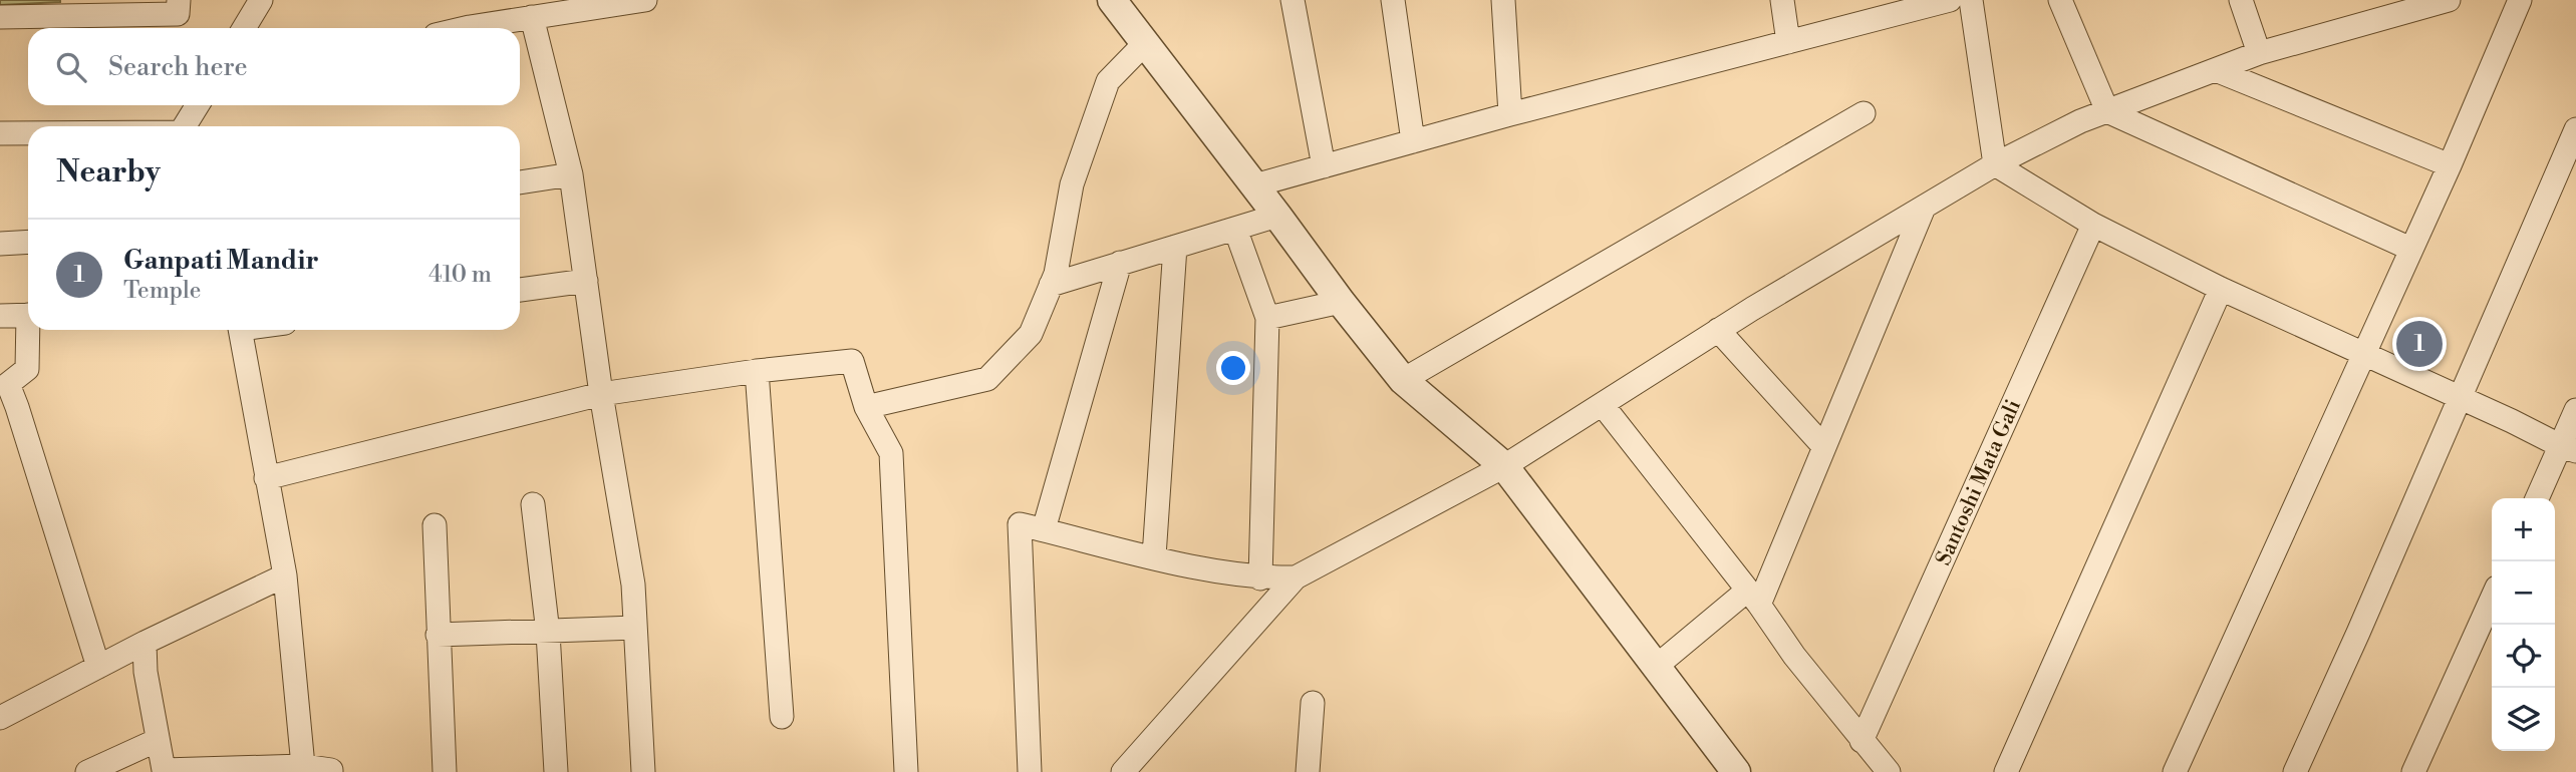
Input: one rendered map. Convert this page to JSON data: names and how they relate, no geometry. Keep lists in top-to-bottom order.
{
  "streets": {
    "street": ["Santoshi Mata Gali"]
  },
  "page": {
    "search": "Search here",
    "heading": "Nearby",
    "list": [
      {
        "mark": "1",
        "name": "Ganpati Mandir",
        "note": "Temple",
        "value": "410 m"
      }
    ],
    "pins": "1",
    "map_buttons": ["+", "−"]
  }
}
